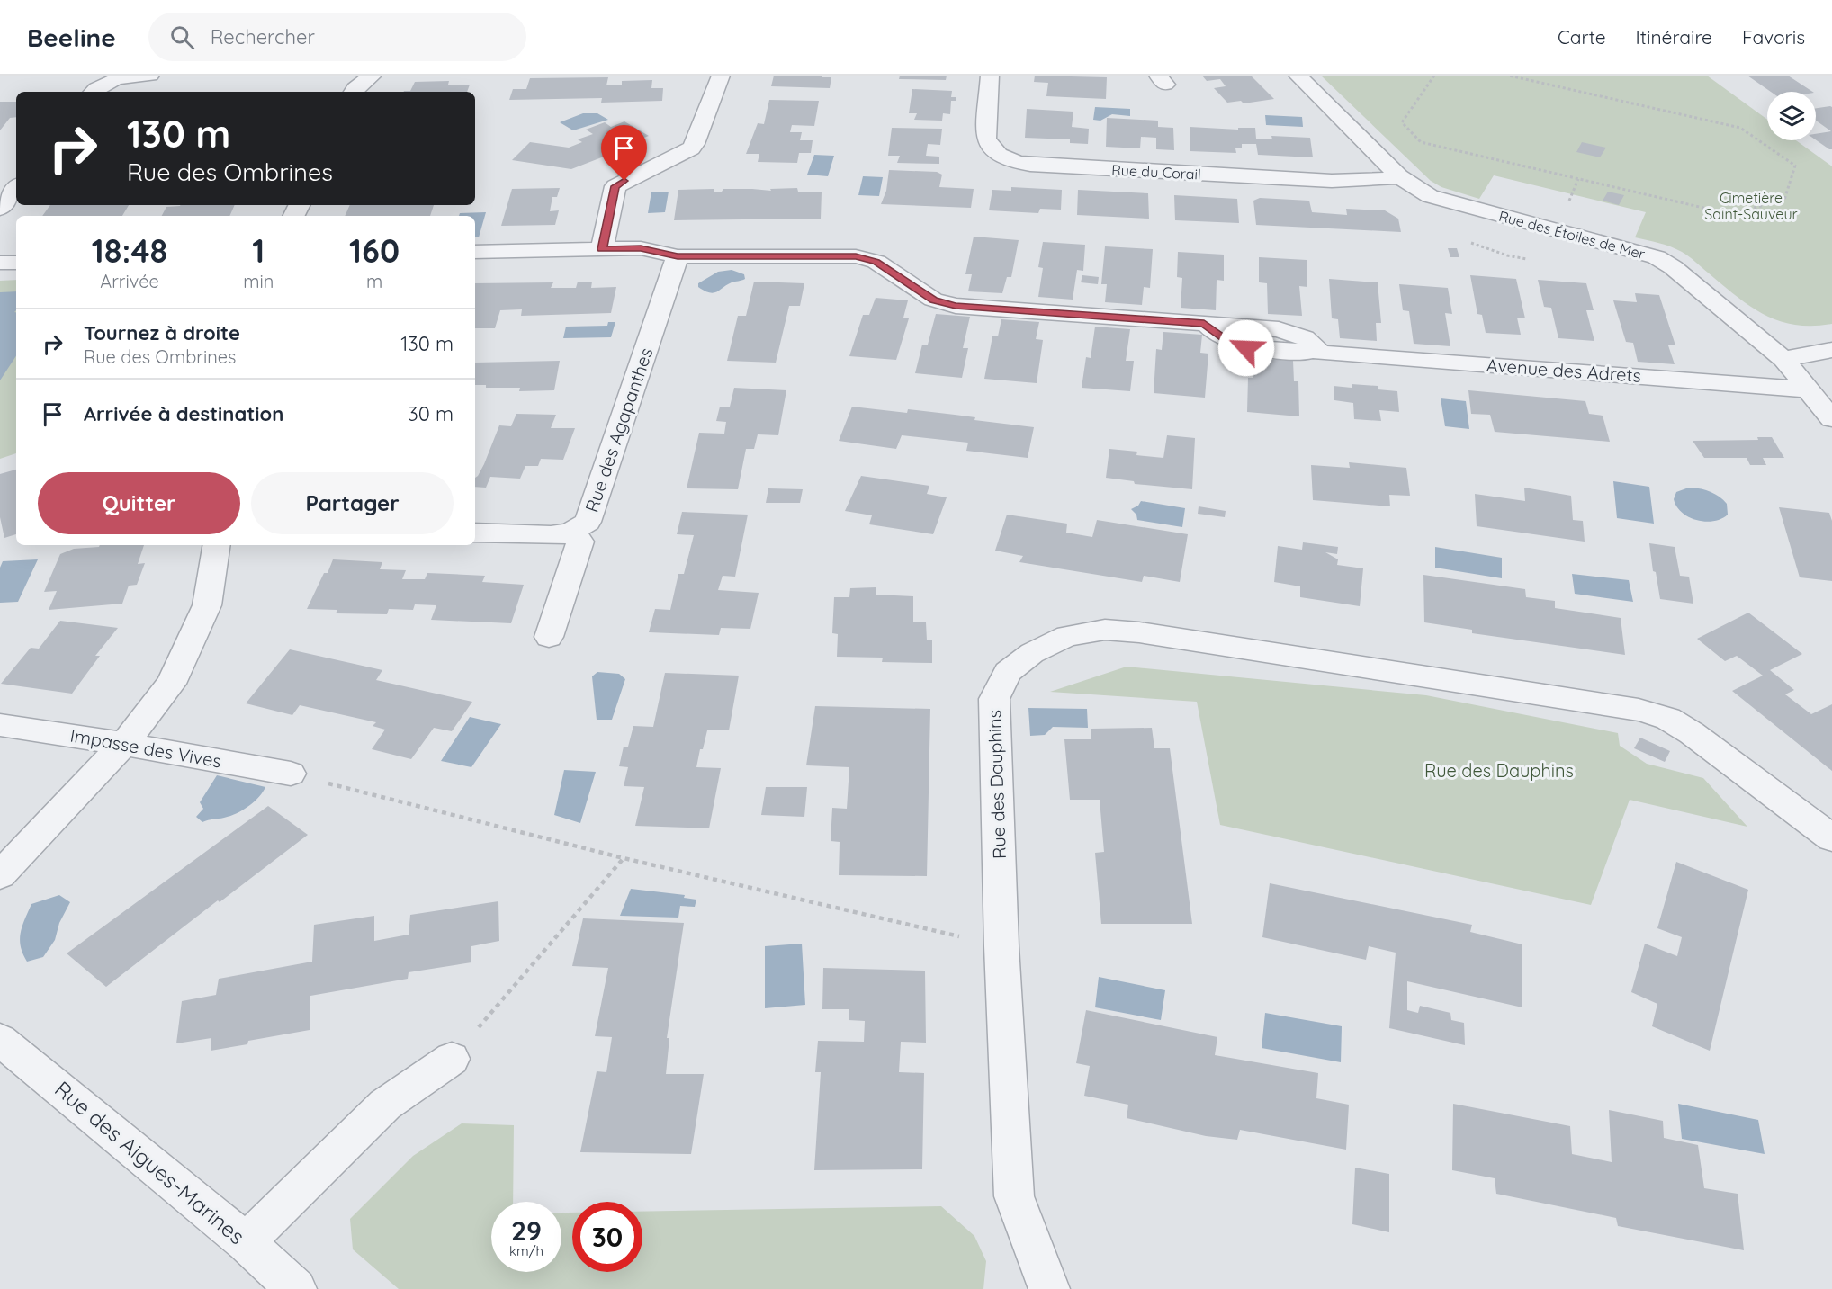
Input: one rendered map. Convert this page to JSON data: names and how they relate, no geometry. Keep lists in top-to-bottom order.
{
  "streets": {
    "street": [
      "Rue du Corail",
      "Rue des Étoiles de Mer",
      "Avenue des Adrets",
      "Rue des Agapanthes",
      "Impasse des Vives",
      "Rue des Dauphins",
      "Rue des Aigues-Marines"
    ]
  },
  "crossings": [
    ["Rue du Corail", "Rue des Étoiles de Mer"],
    ["Rue des Étoiles de Mer", "Avenue des Adrets"],
    ["Avenue des Adrets", "Rue des Agapanthes"]
  ],
  "parks": ["Cimetière Saint-Sauveur", "Rue des Dauphins"],
  "page": {
    "header": "Beeline",
    "search": "Rechercher",
    "nav": ["Carte", "Itinéraire", "Favoris"],
    "turn": ["130 m", "Rue des Ombrines"],
    "eta": [
      "18:48",
      "Arrivée",
      "1",
      "min",
      "160",
      "m"
    ],
    "list": [
      {
        "name": "Tournez à droite",
        "note": "Rue des Ombrines",
        "value": "130 m"
      },
      {
        "name": "Arrivée à destination",
        "value": "30 m"
      }
    ],
    "buttons": ["Quitter", "Partager"],
    "speed": "29 km/h",
    "limit": "30"
  }
}
